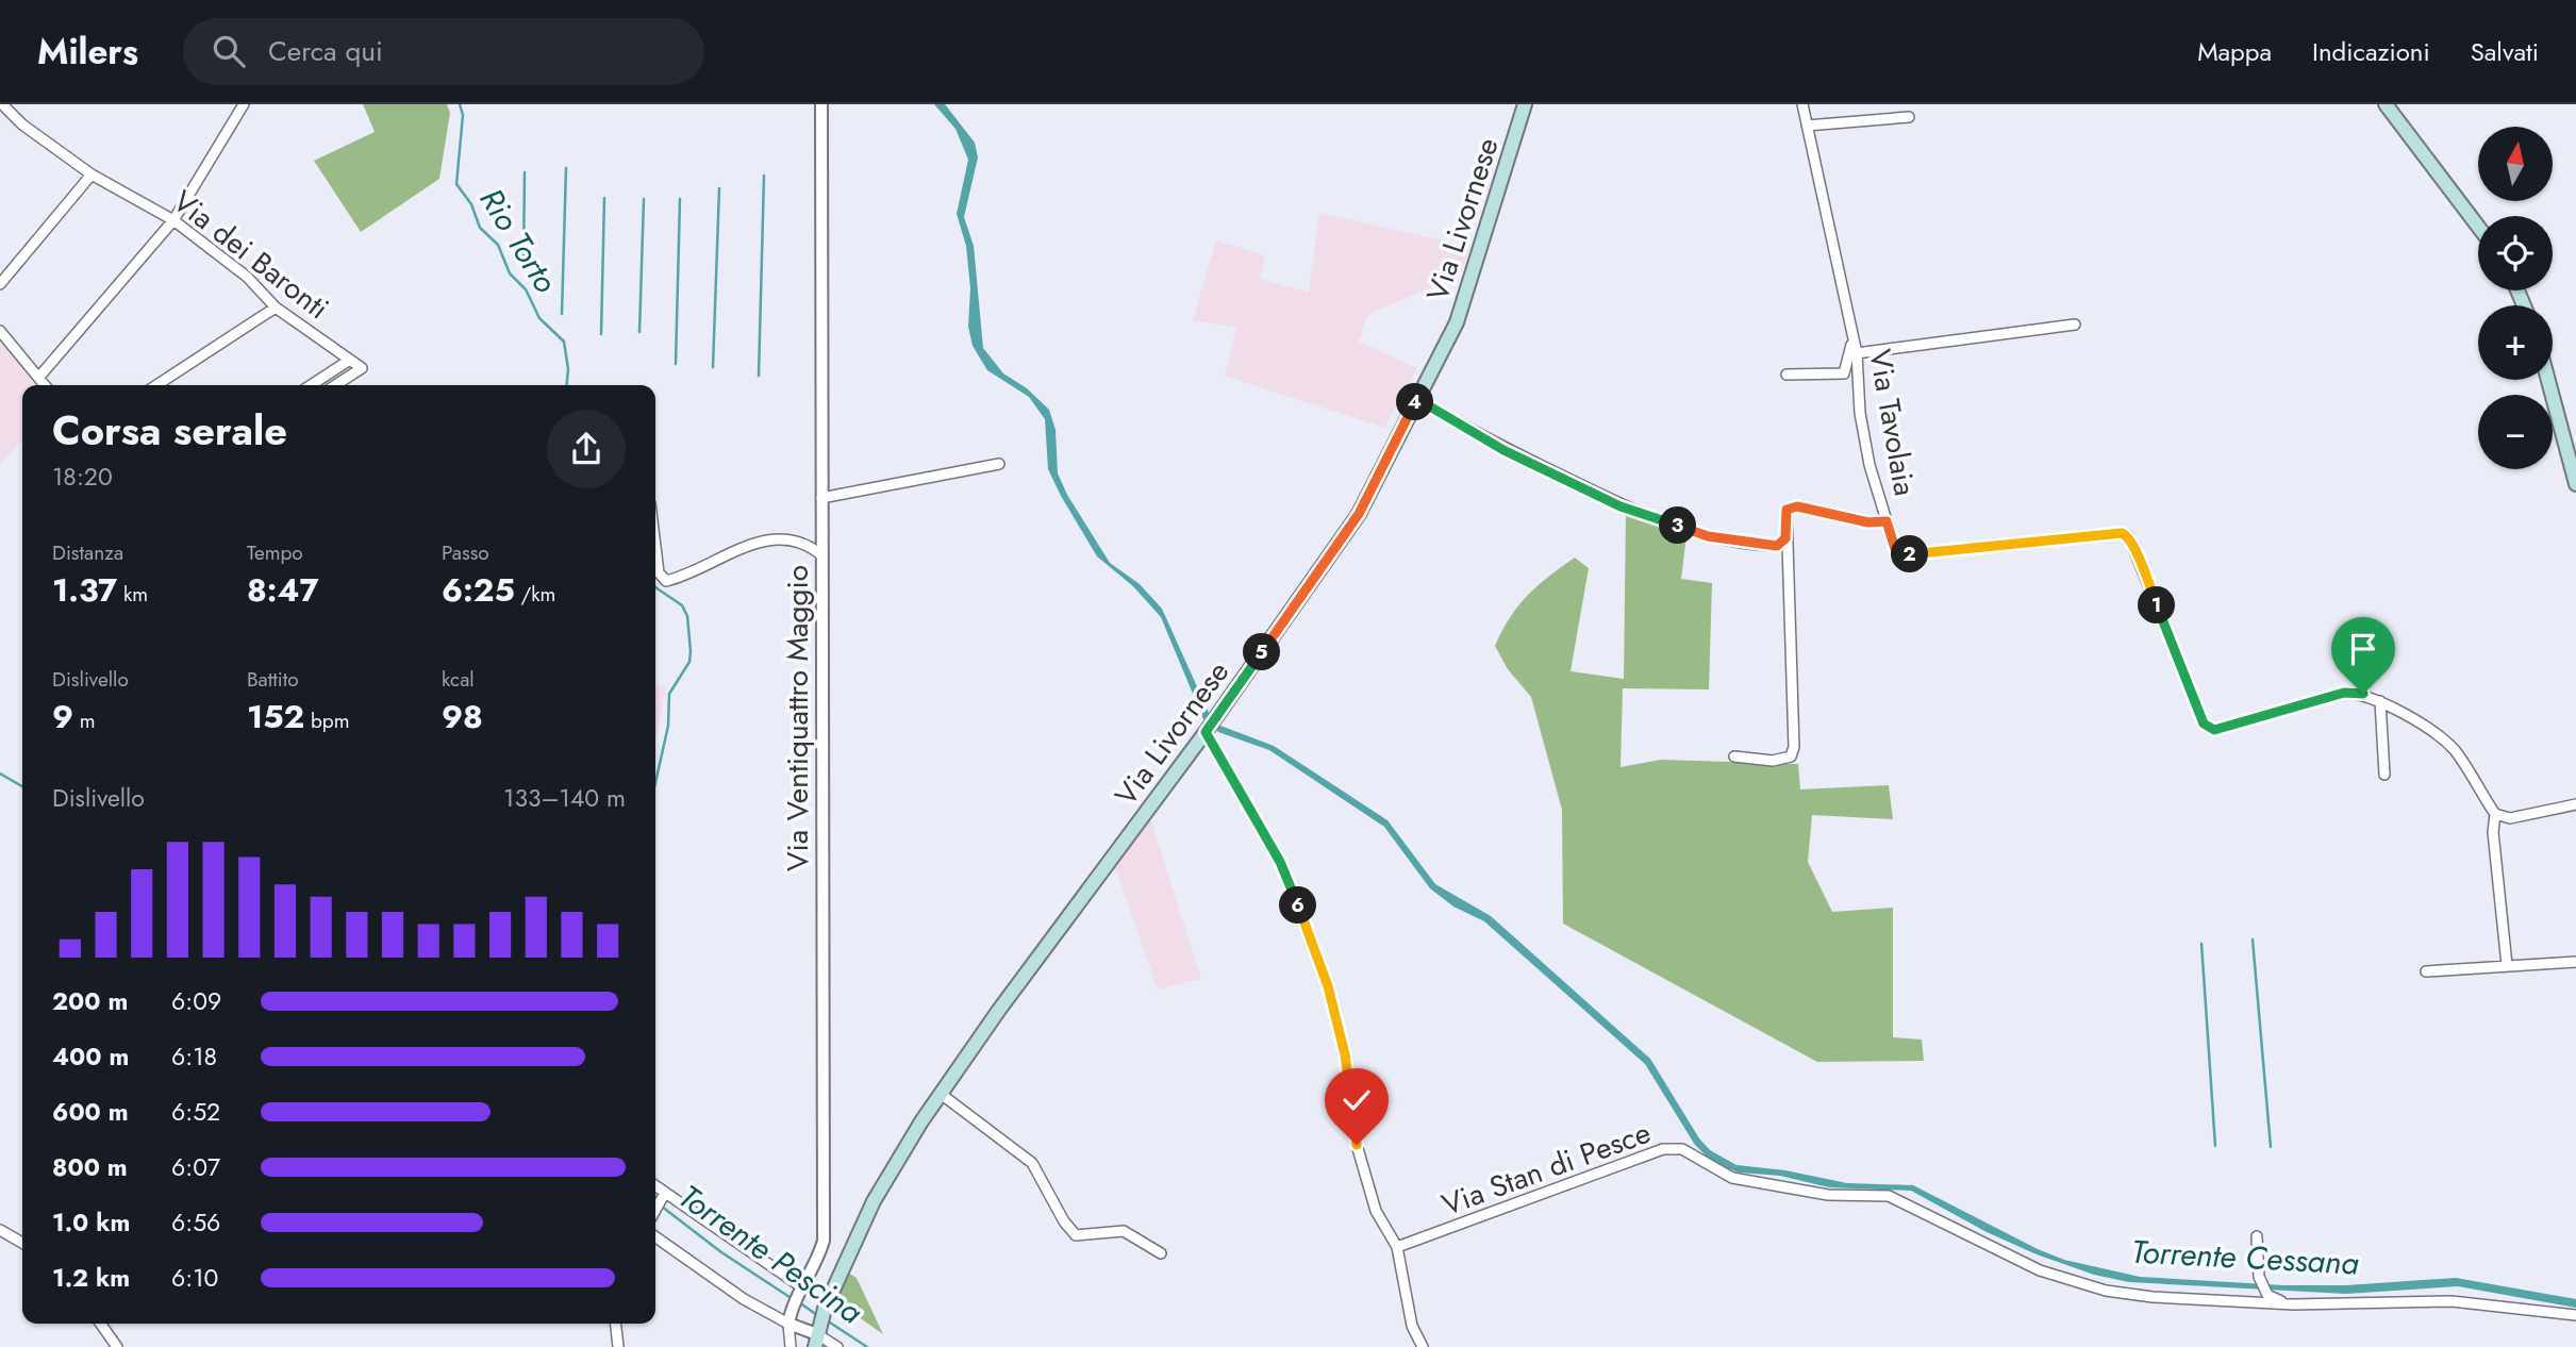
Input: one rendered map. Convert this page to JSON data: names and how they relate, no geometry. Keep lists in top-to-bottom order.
{
  "streets": {
    "main road": ["Via Livornese"],
    "street": [
      "Via dei Baronti",
      "Via Tavolaia",
      "Via Ventiquattro Maggio",
      "Via Stan di Pesce"
    ]
  },
  "water": ["Rio Torto", "Torrente Pescina", "Torrente Cessana"],
  "north": "top",
  "page": {
    "header": "Milers",
    "search": "Cerca qui",
    "nav": ["Mappa", "Indicazioni", "Salvati"],
    "map_buttons": ["+", "−"],
    "pins": [
      "4",
      "3",
      "2",
      "1",
      "5",
      "6"
    ],
    "heading": ["Corsa serale", "18:20"],
    "stats": [
      ["Distanza", "1.37 km"],
      ["Tempo", "8:47"],
      ["Passo", "6:25 /km"],
      ["Dislivello", "9 m"],
      ["Battito", "152 bpm"],
      ["kcal", "98"]
    ],
    "chart": ["Dislivello", "133–140 m"],
    "list": [
      {
        "name": "200 m",
        "note": "6:09"
      },
      {
        "name": "400 m",
        "note": "6:18"
      },
      {
        "name": "600 m",
        "note": "6:52"
      },
      {
        "name": "800 m",
        "note": "6:07"
      },
      {
        "name": "1.0 km",
        "note": "6:56"
      },
      {
        "name": "1.2 km",
        "note": "6:10"
      }
    ]
  }
}
